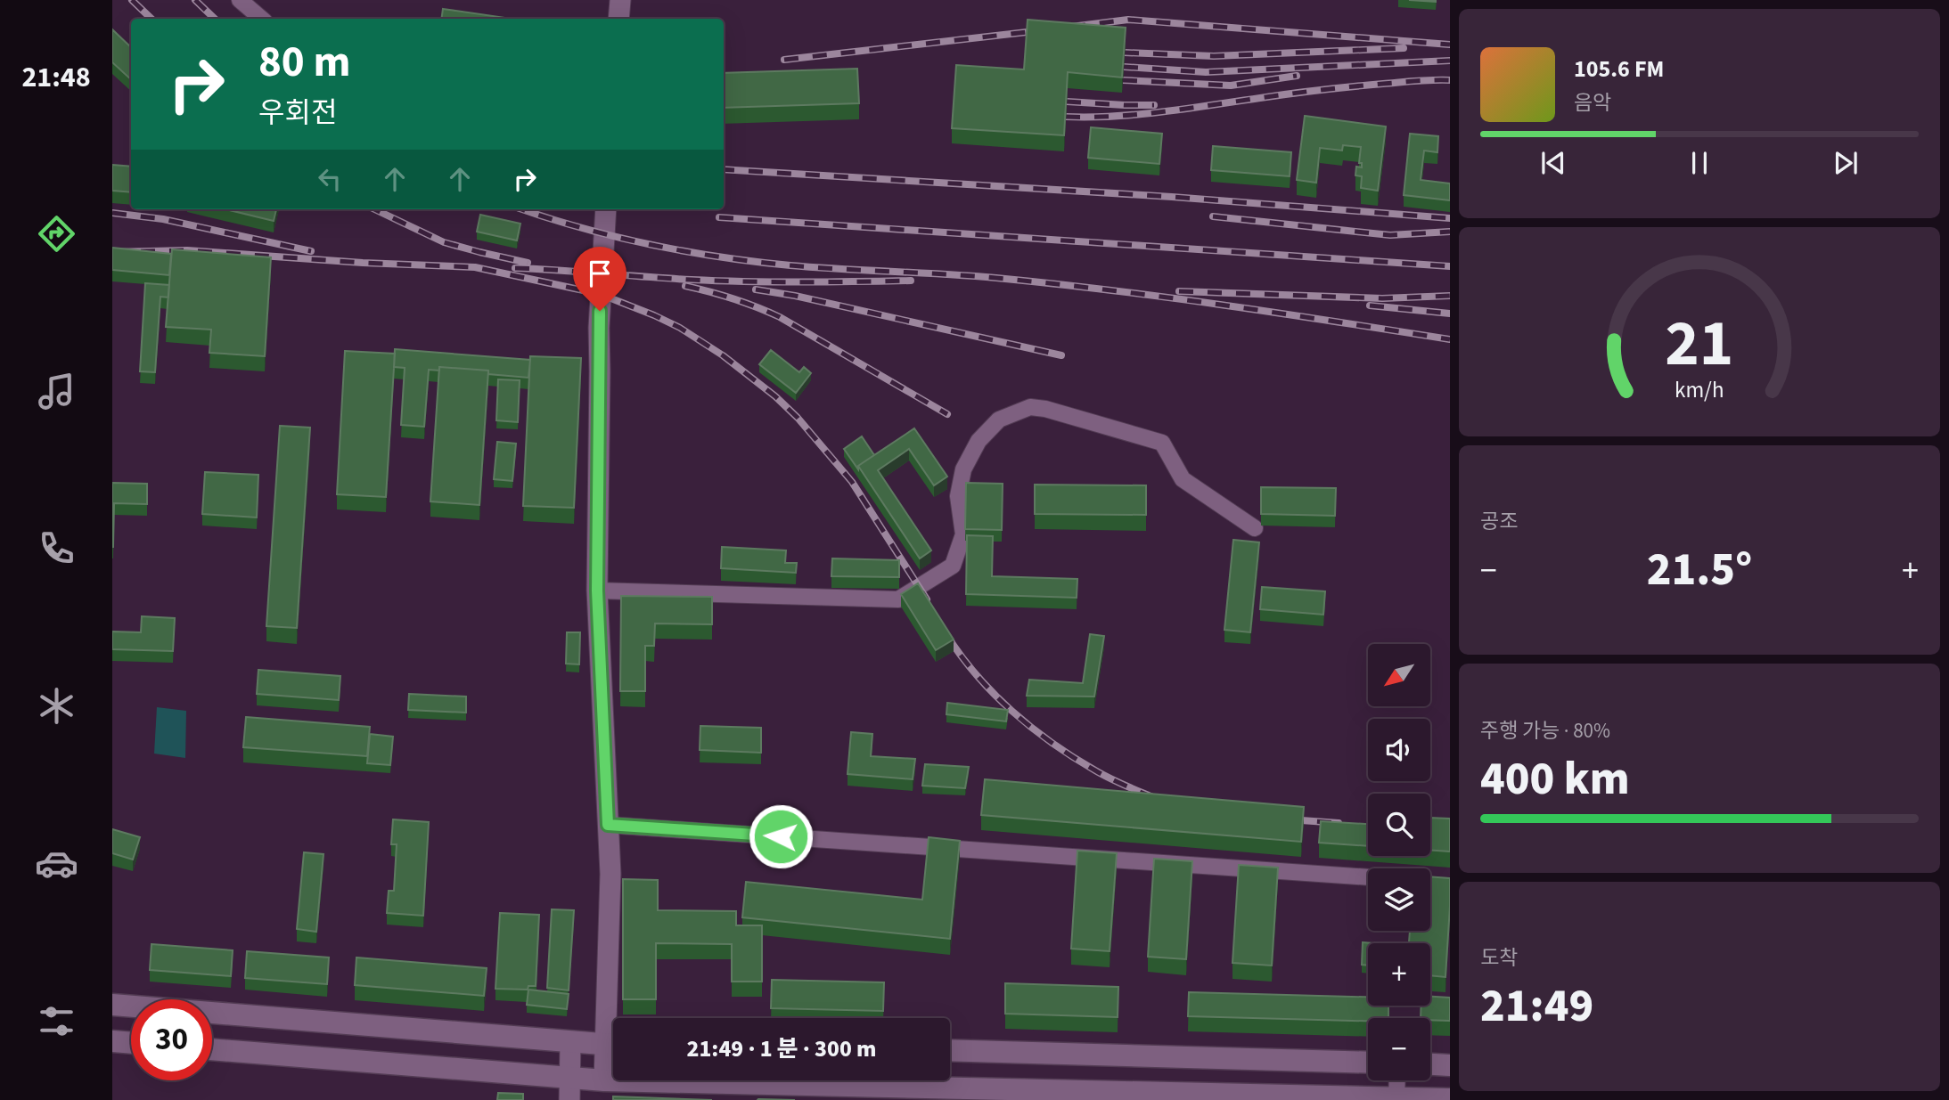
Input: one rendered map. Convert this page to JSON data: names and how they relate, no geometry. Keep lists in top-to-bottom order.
{
  "north": "bottom left",
  "page": {
    "tabs": "21:48",
    "turn": ["80 m", "우회전"],
    "song": ["105.6 FM", "음악"],
    "tile": [
      "공조",
      ["주행 가능 · 80%", "400 km"],
      ["도착", "21:49"]
    ],
    "heat": ["−", "21.5°", "+"],
    "map_buttons": ["+", "−"],
    "limit": "30",
    "trip": "21:49 · 1 분 · 300 m",
    "gauge": ["21", "km/h"]
  }
}
